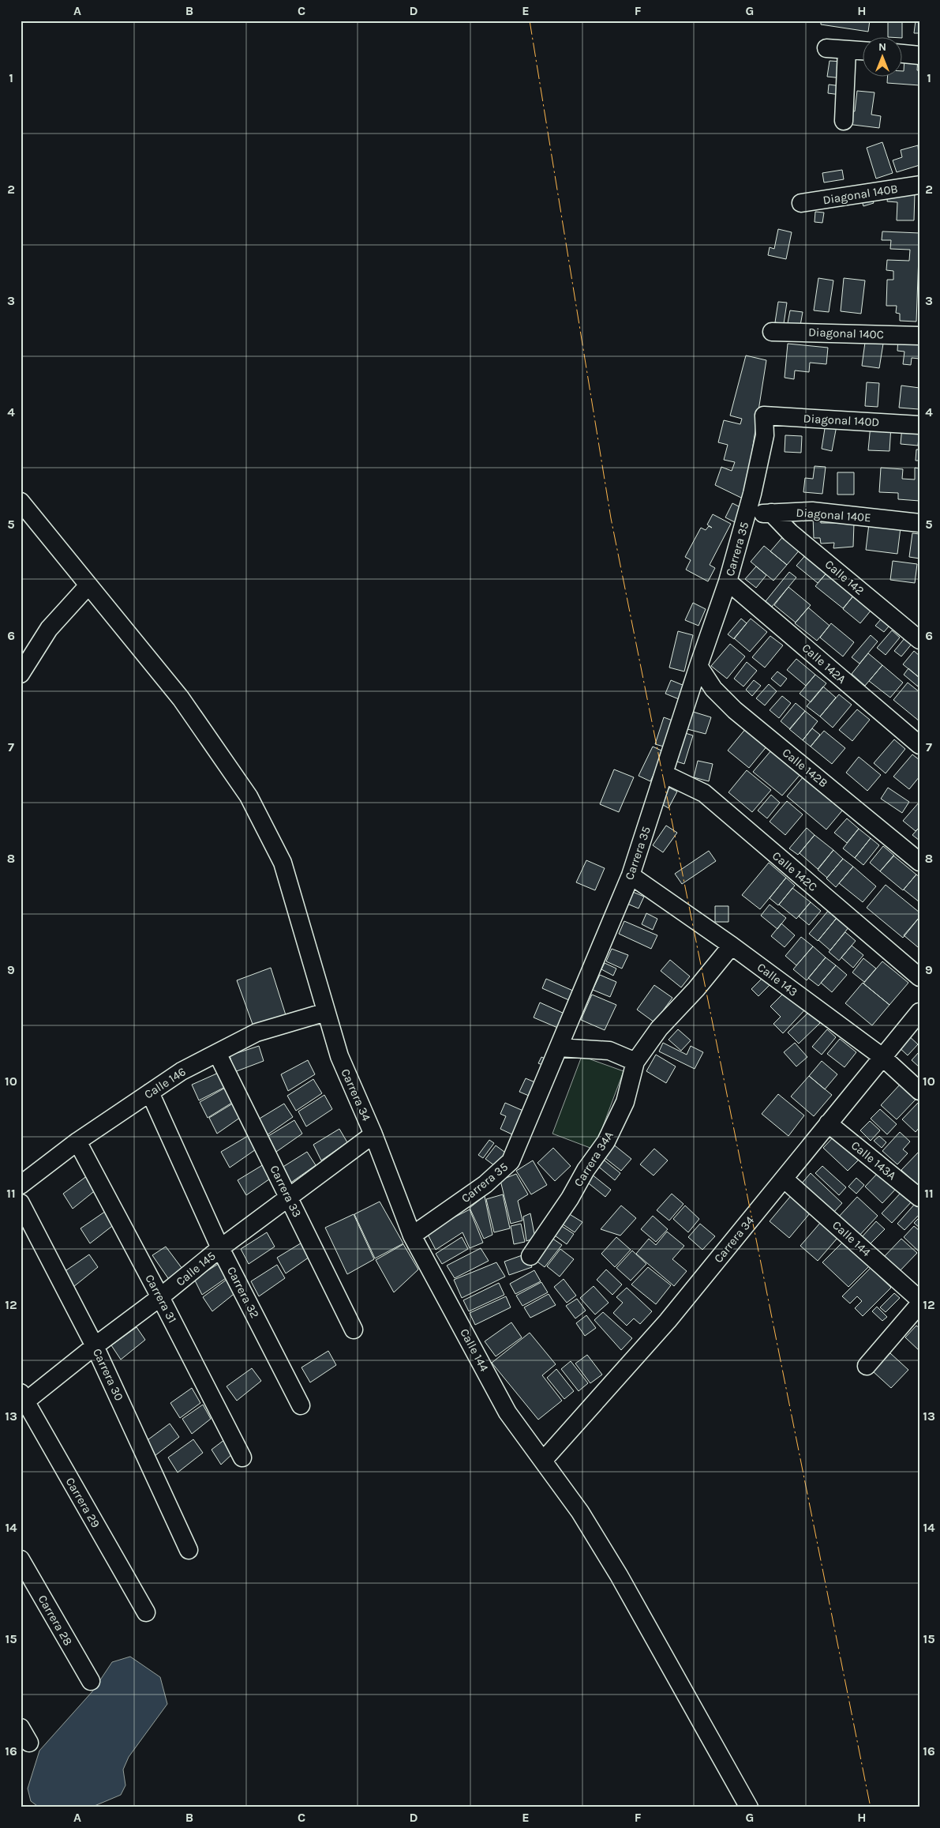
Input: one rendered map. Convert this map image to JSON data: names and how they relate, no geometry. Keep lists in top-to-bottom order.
{
  "streets": {
    "street": [
      "Diagonal 140B",
      "Diagonal 140C",
      "Diagonal 140D",
      "Diagonal 140E",
      "Carrera 35",
      "Calle 142",
      "Calle 142A",
      "Calle 142B",
      "Calle 142C",
      "Calle 143",
      "Calle 146",
      "Carrera 34",
      "Carrera 34A",
      "Calle 143A",
      "Carrera 33",
      "Calle 144",
      "Calle 145",
      "Carrera 32",
      "Carrera 31",
      "Carrera 30",
      "Carrera 29",
      "Carrera 28"
    ]
  },
  "crossings": [
    ["Diagonal 140D", "Carrera 35"],
    ["Diagonal 140E", "Carrera 35"],
    ["Diagonal 140E", "Calle 142"],
    ["Carrera 35", "Calle 142A"],
    ["Carrera 35", "Calle 142B"],
    ["Carrera 35", "Calle 142C"],
    ["Carrera 35", "Calle 143"],
    ["Carrera 35", "Carrera 34"],
    ["Carrera 35", "Calle 144"],
    ["Calle 143", "Carrera 34"],
    ["Calle 143", "Carrera 34A"],
    ["Calle 146", "Carrera 34"],
    ["Calle 146", "Carrera 33"],
    ["Calle 146", "Carrera 32"],
    ["Calle 146", "Carrera 31"],
    ["Carrera 34", "Calle 143A"],
    ["Carrera 34", "Calle 144"],
    ["Carrera 34", "Calle 145"],
    ["Carrera 33", "Calle 145"],
    ["Calle 145", "Carrera 32"],
    ["Calle 145", "Carrera 31"],
    ["Calle 145", "Carrera 30"],
    ["Calle 145", "Carrera 29"]
  ],
  "north": "top",
  "grid": {
    "columns": [
      "A",
      "B",
      "C",
      "D",
      "E",
      "F",
      "G",
      "H"
    ],
    "rows": [
      "1",
      "2",
      "3",
      "4",
      "5",
      "6",
      "7",
      "8",
      "9",
      "10",
      "11",
      "12",
      "13",
      "14",
      "15",
      "16"
    ]
  }
}
